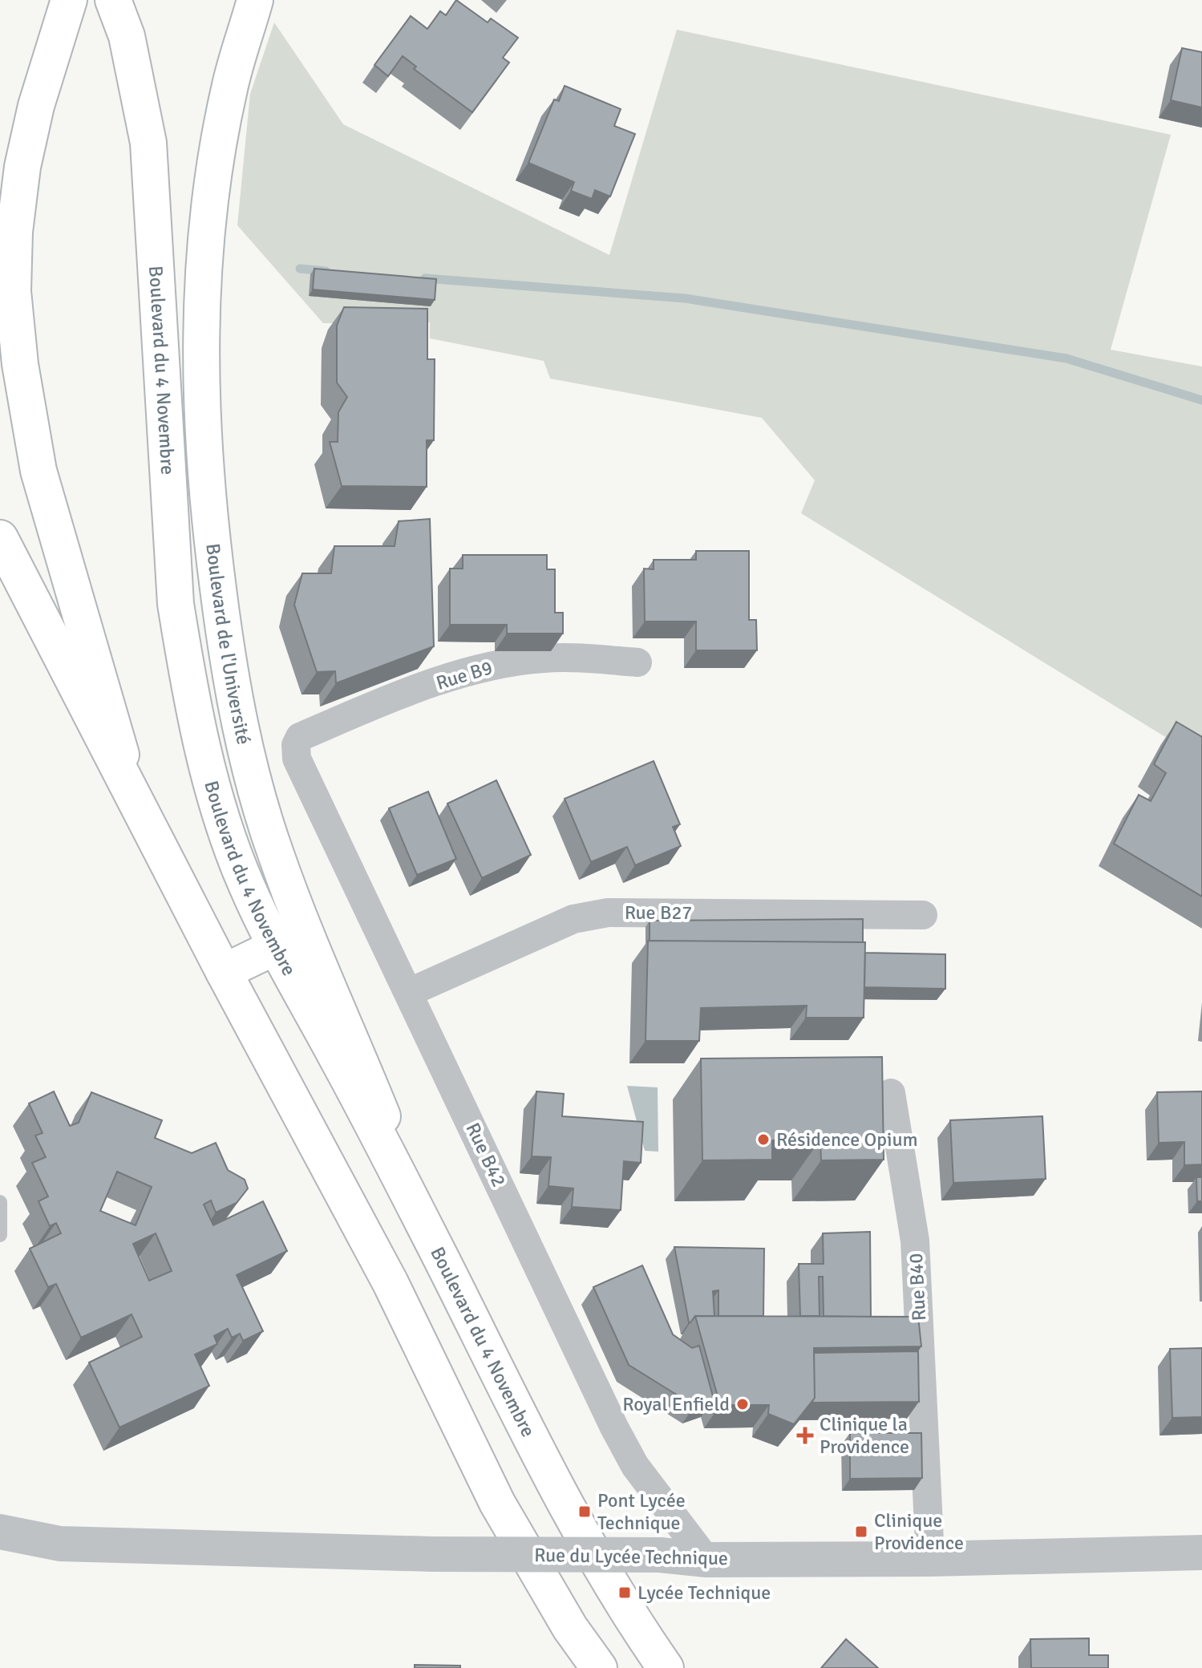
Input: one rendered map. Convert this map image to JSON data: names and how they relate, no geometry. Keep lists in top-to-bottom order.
{
  "streets": {
    "main road": ["Boulevard du 4 Novembre", "Boulevard de l'Université"],
    "street": [
      "Rue B9",
      "Rue B27",
      "Rue B42",
      "Rue B40",
      "Rue du Lycée Technique"
    ]
  },
  "crossings": [
    ["Boulevard du 4 Novembre", "Boulevard de l'Université"],
    ["Rue B9", "Rue B42"],
    ["Rue B27", "Rue B42"],
    ["Rue B42", "Rue du Lycée Technique"],
    ["Rue B40", "Rue du Lycée Technique"]
  ],
  "places": {
    "other": ["Résidence Opium", "Royal Enfield"],
    "health": ["Clinique la Providence"],
    "transit": ["Pont Lycée Technique", "Clinique Providence", "Lycée Technique"]
  }
}
